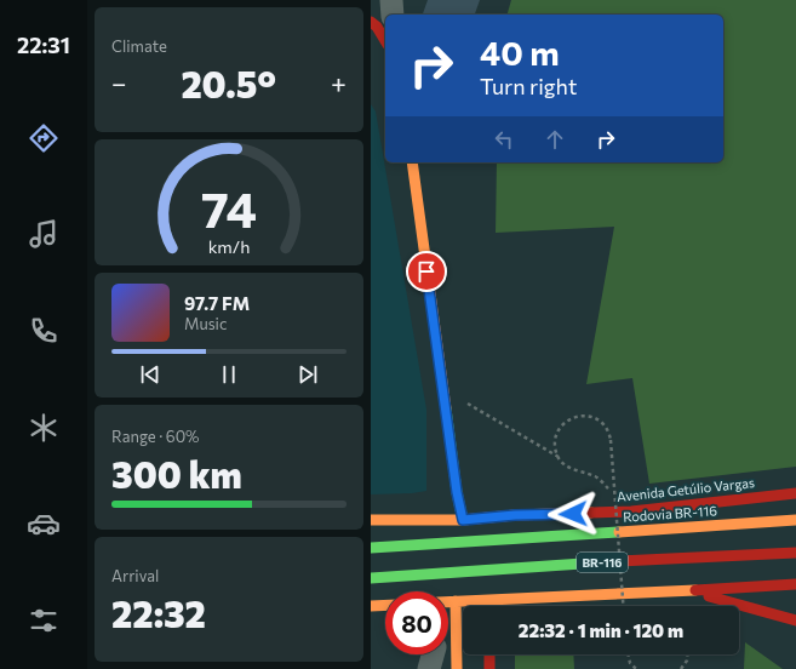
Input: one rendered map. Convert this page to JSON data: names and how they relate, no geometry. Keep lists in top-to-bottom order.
{
  "streets": {
    "main road": ["Avenida Getúlio Vargas", "Rodovia BR-116", "BR-116"]
  },
  "page": {
    "tabs": "22:31",
    "tile": [
      "Climate",
      ["Range · 60%", "300 km"],
      ["Arrival", "22:32"]
    ],
    "turn": ["40 m", "Turn right"],
    "heat": ["−", "20.5°", "+"],
    "song": ["97.7 FM", "Music"],
    "limit": "80",
    "trip": "22:32 · 1 min · 120 m",
    "gauge": ["74", "km/h"]
  }
}
